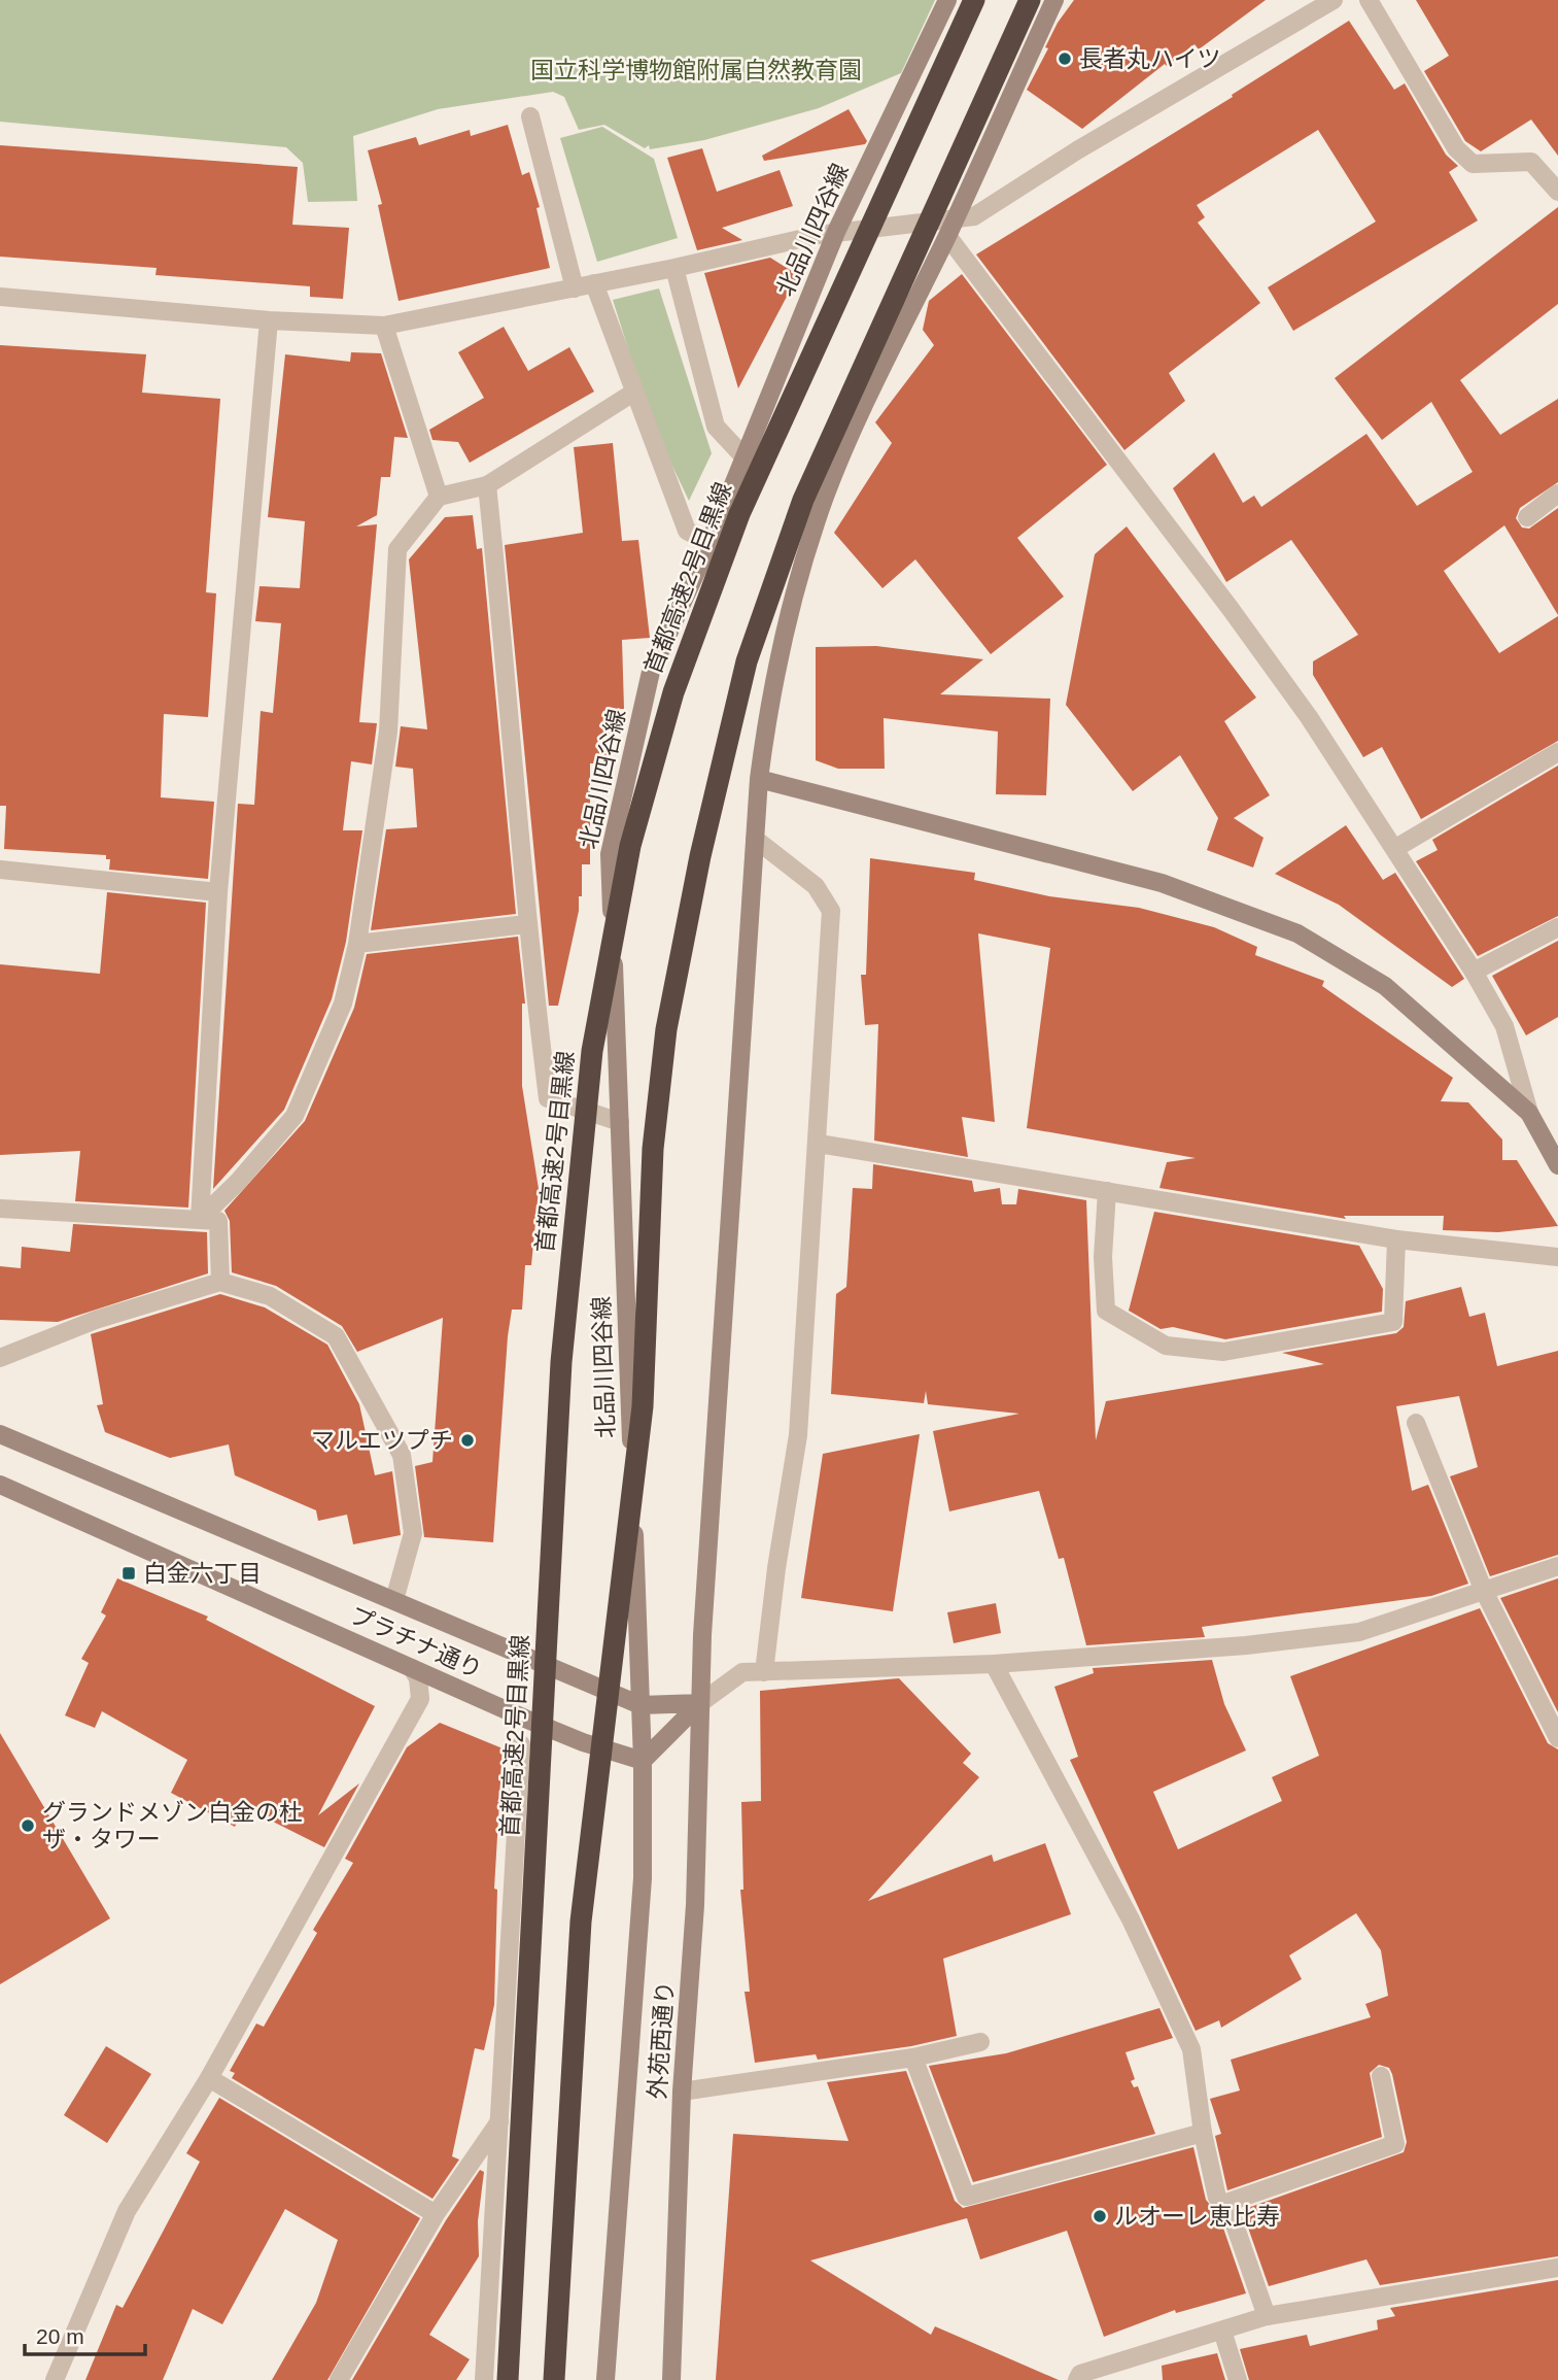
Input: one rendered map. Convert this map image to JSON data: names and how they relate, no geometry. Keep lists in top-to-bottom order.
{
  "streets": {
    "highway": ["首都高速2号目黒線"],
    "main road": ["北品川四谷線", "プラチナ通り", "外苑西通り"]
  },
  "crossings": [
    ["北品川四谷線", "プラチナ通り"],
    ["北品川四谷線", "外苑西通り"],
    ["プラチナ通り", "外苑西通り"]
  ],
  "parks": ["国立科学博物館附属自然教育園"],
  "places": {
    "other": [
      "長者丸ハイツ",
      "マルエツプチ",
      "グランドメゾン白金の杜 ザ・タワー",
      "ルオーレ恵比寿"
    ],
    "transit": ["白金六丁目"]
  },
  "scale_bar": "20 m"
}
